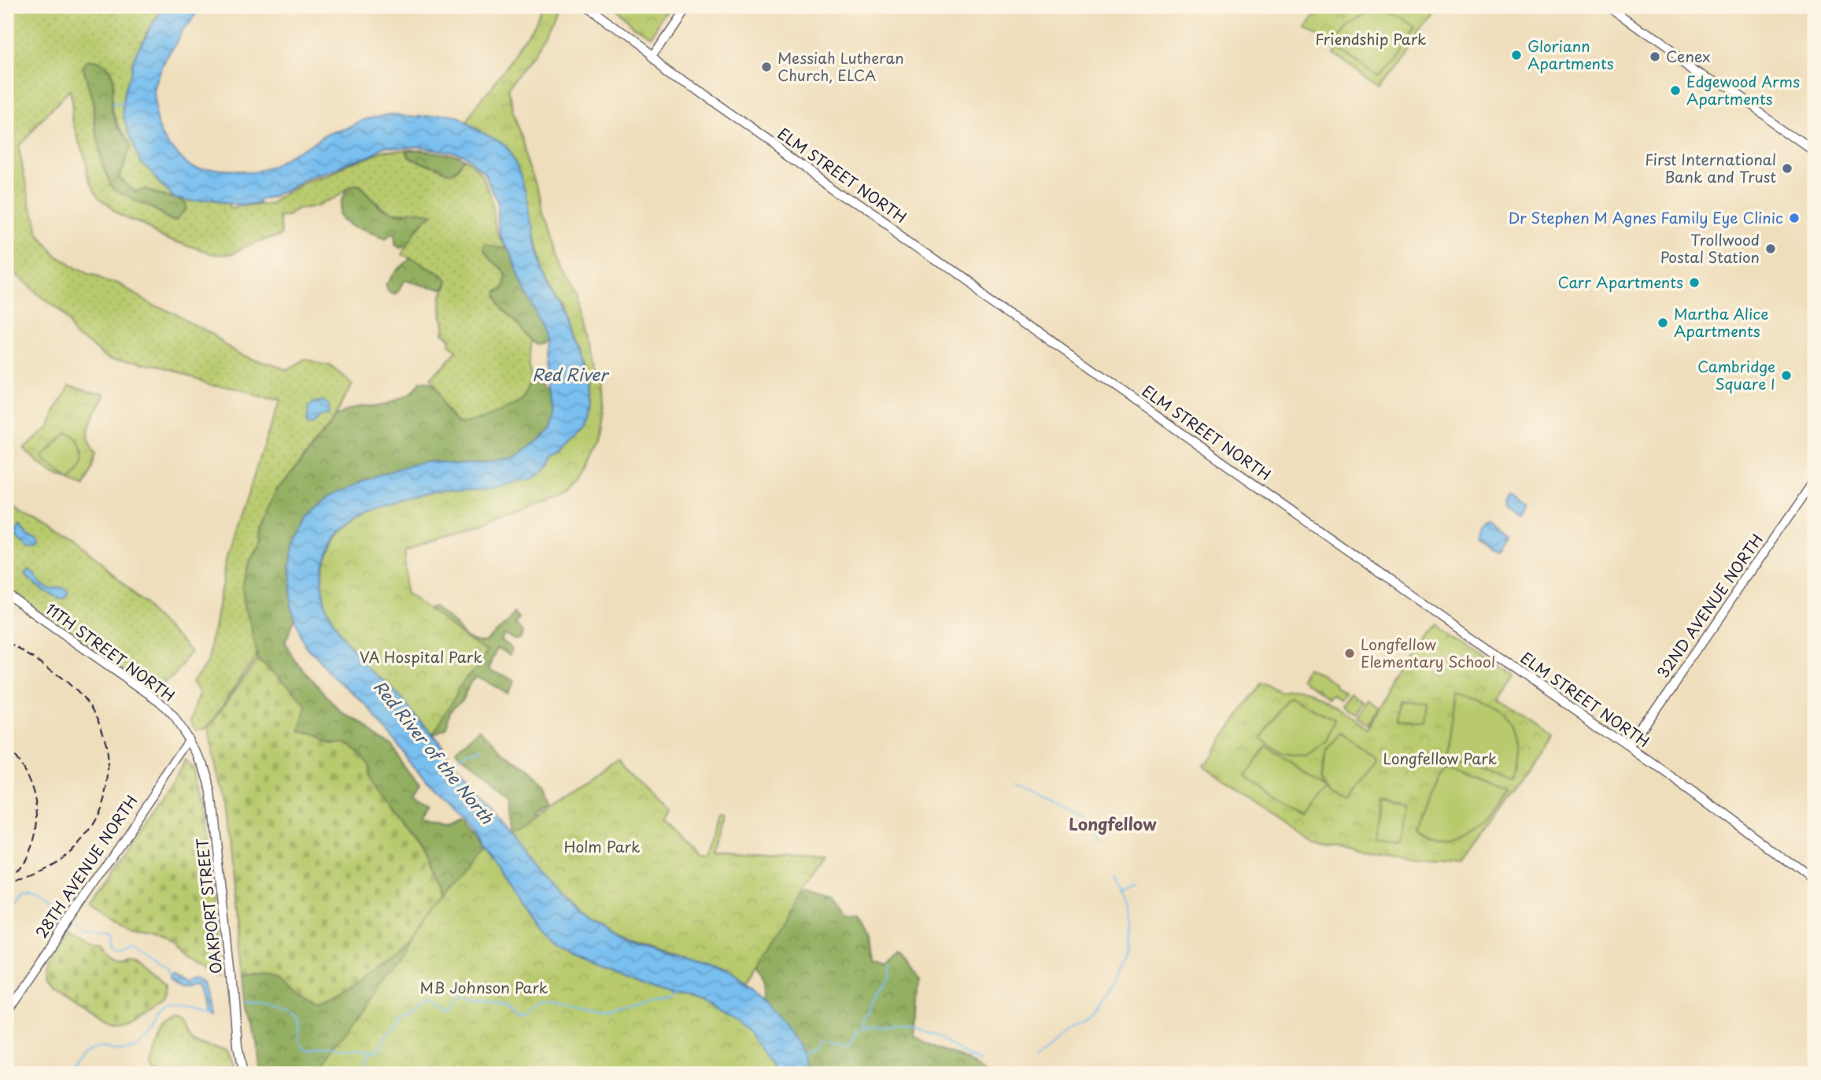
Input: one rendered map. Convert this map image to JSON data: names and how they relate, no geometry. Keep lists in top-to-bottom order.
{
  "streets": {
    "street": [
      "ELM STREET NORTH",
      "32ND AVENUE NORTH",
      "11TH STREET NORTH",
      "28TH AVENUE NORTH",
      "OAKPORT STREET"
    ]
  },
  "crossings": [
    ["ELM STREET NORTH", "32ND AVENUE NORTH"],
    ["11TH STREET NORTH", "28TH AVENUE NORTH"],
    ["11TH STREET NORTH", "OAKPORT STREET"],
    ["28TH AVENUE NORTH", "OAKPORT STREET"]
  ],
  "districts": ["Longfellow"],
  "water": ["Red River", "Red River of the North"],
  "parks": [
    "Friendship Park",
    "VA Hospital Park",
    "Longfellow Park",
    "Holm Park",
    "MB Johnson Park"
  ],
  "places": [
    "Gloriann Apartments",
    "Cenex",
    "Messiah Lutheran Church, ELCA",
    "Edgewood Arms Apartments",
    "First International Bank and Trust",
    "Dr Stephen M Agnes Family Eye Clinic",
    "Trollwood Postal Station",
    "Carr Apartments",
    "Martha Alice Apartments",
    "Cambridge Square I",
    "Longfellow Elementary School"
  ]
}
